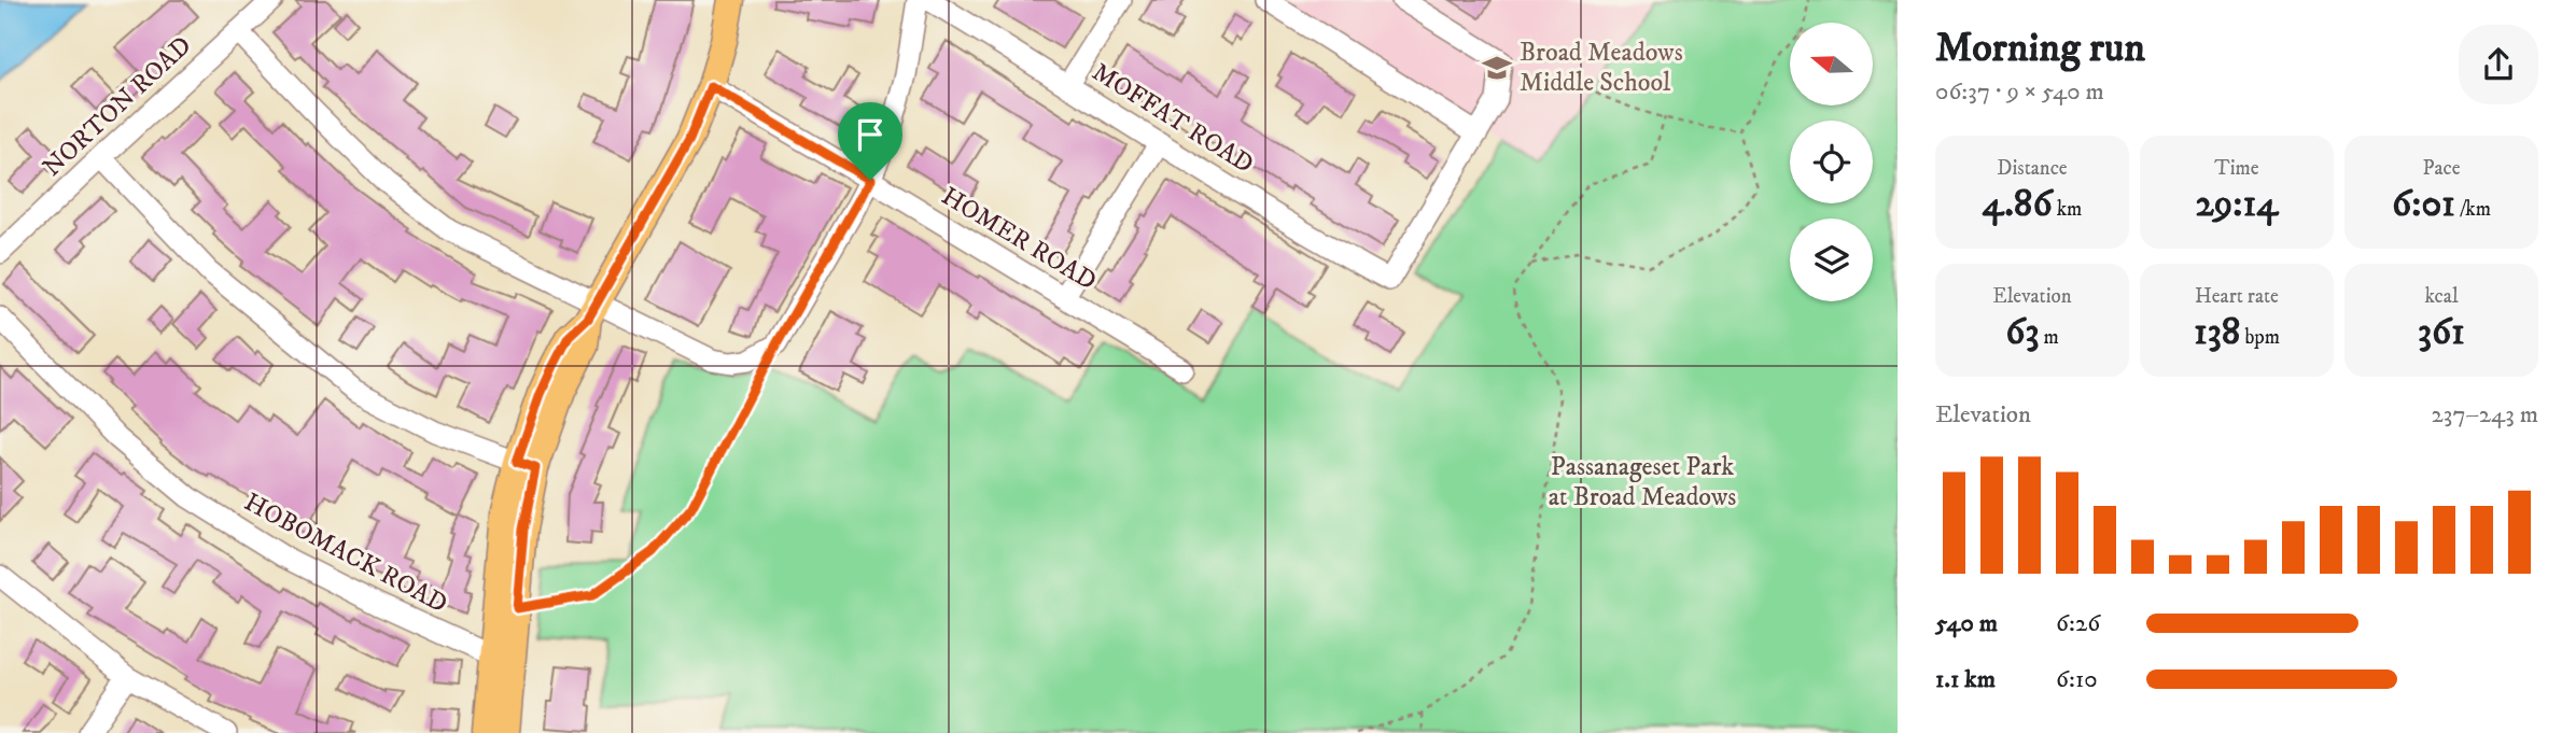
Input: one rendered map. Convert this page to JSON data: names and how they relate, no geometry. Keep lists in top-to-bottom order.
{
  "streets": {
    "street": [
      "NORTON ROAD",
      "MOFFAT ROAD",
      "HOMER ROAD",
      "HOBOMACK ROAD"
    ]
  },
  "parks": ["Passanageset Park at Broad Meadows"],
  "places": {
    "school or university": ["Broad Meadows Middle School"]
  },
  "north": "left",
  "page": {
    "heading": ["Morning run", "06:37 · 9 × 540 m"],
    "stats": [
      ["Distance", "4.86 km"],
      ["Time", "29:14"],
      ["Pace", "6:01 /km"],
      ["Elevation", "63 m"],
      ["Heart rate", "138 bpm"],
      ["kcal", "361"]
    ],
    "chart": ["Elevation", "237–243 m"],
    "list": [
      {
        "name": "540 m",
        "note": "6:26"
      },
      {
        "name": "1.1 km",
        "note": "6:10"
      }
    ]
  }
}
